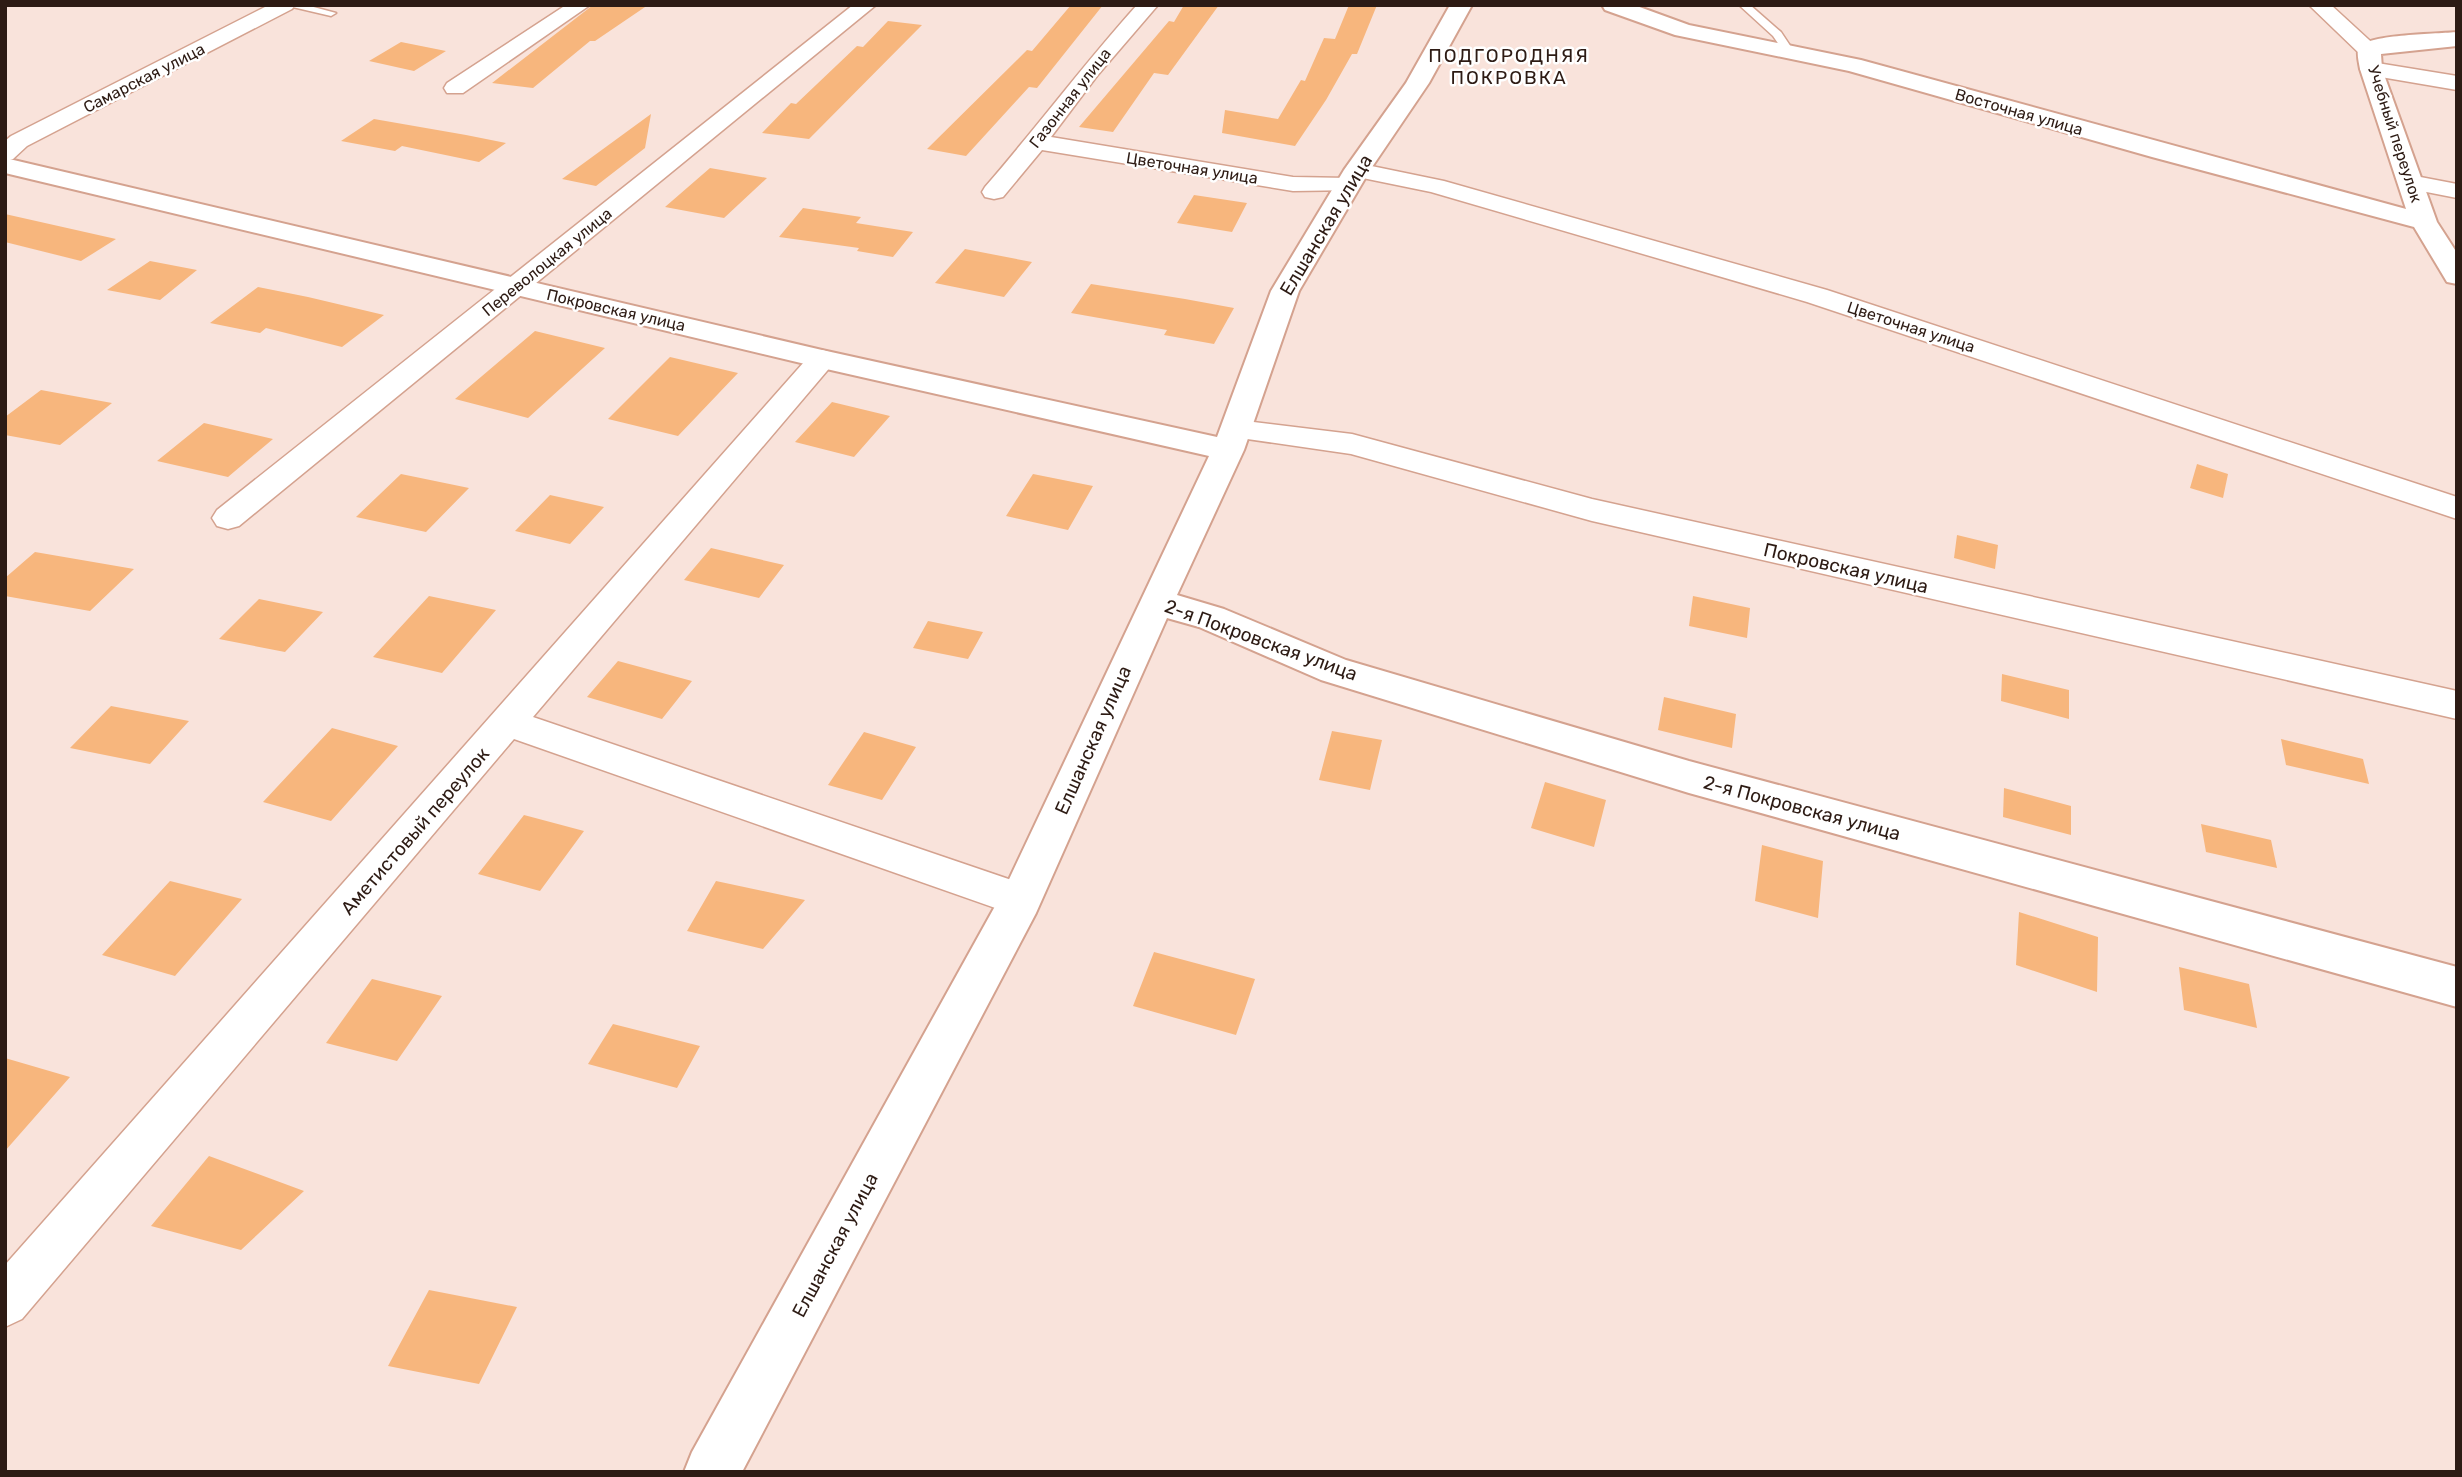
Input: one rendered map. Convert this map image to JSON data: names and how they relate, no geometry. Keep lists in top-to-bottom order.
{
  "streets": {
    "street": [
      "Самарская улица",
      "Газонная улица",
      "Восточная улица",
      "Учебный переулок",
      "Цветочная улица",
      "Елшанская улица",
      "Переволоцкая улица",
      "Покровская улица",
      "2-я Покровская улица",
      "Аметистовый переулок"
    ]
  },
  "crossings": [
    ["Газонная улица", "Цветочная улица"],
    ["Восточная улица", "Учебный переулок"],
    ["Цветочная улица", "Елшанская улица"],
    ["Елшанская улица", "Покровская улица"],
    ["Елшанская улица", "2-я Покровская улица"],
    ["Переволоцкая улица", "Покровская улица"],
    ["Покровская улица", "Аметистовый переулок"]
  ],
  "districts": ["ПОДГОРОДНЯЯ ПОКРОВКА"]
}
